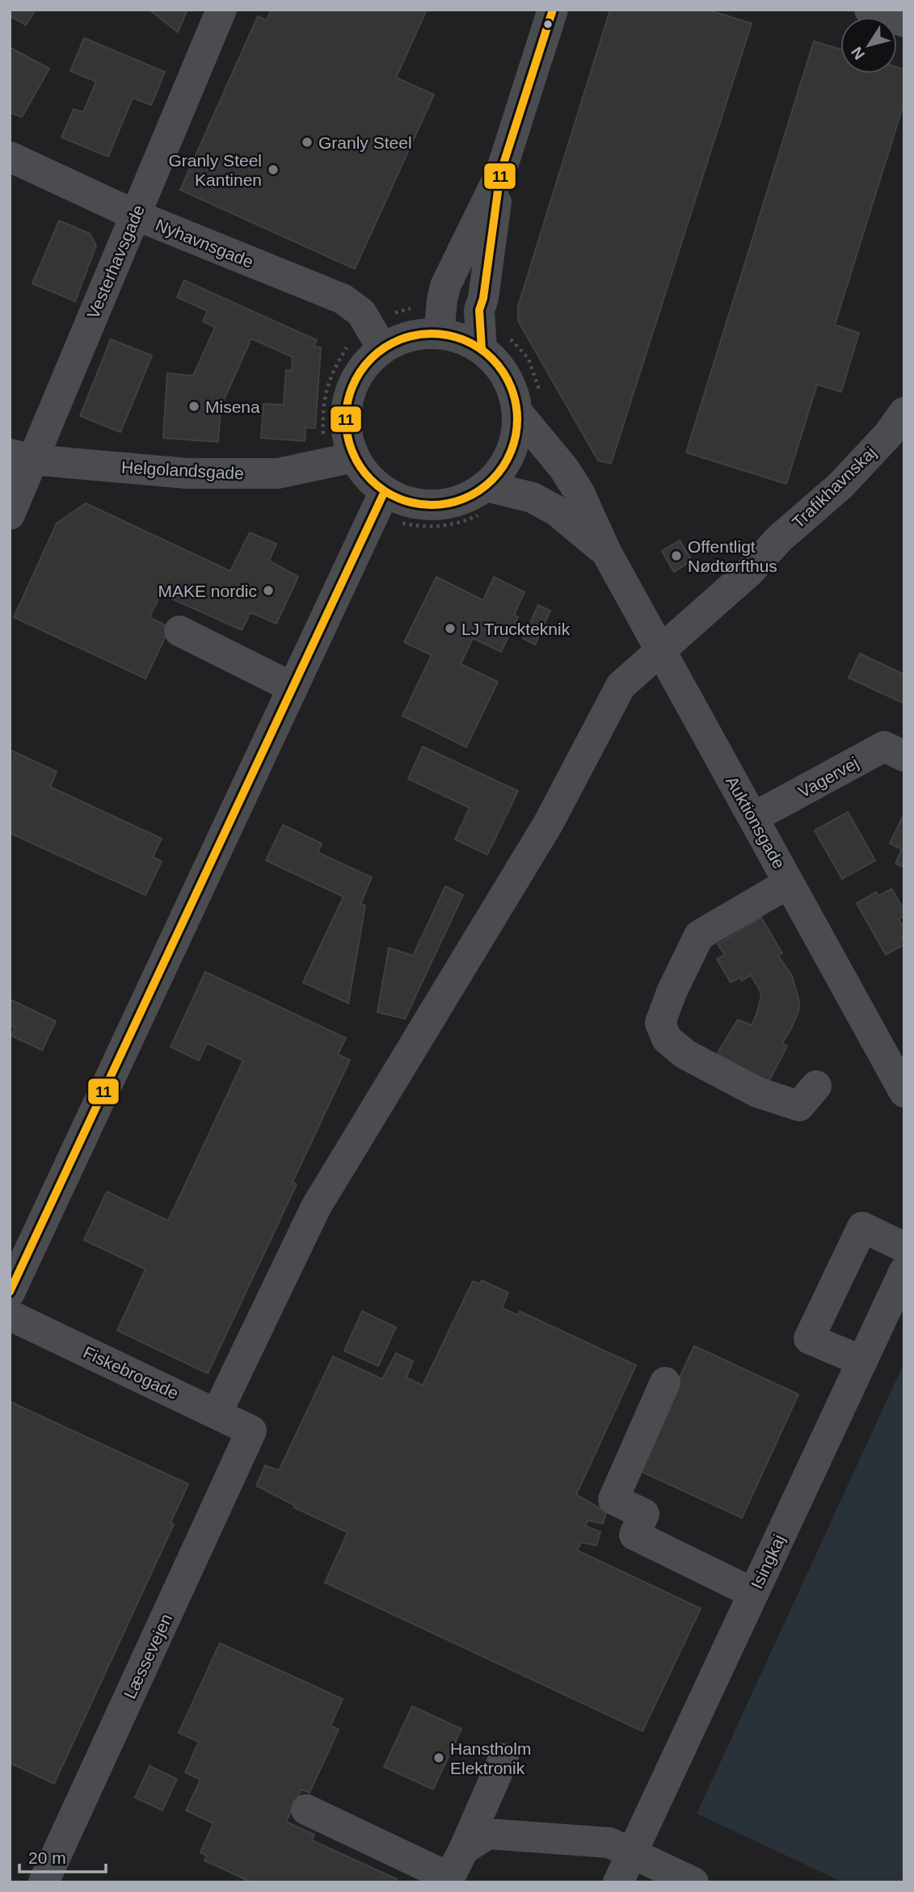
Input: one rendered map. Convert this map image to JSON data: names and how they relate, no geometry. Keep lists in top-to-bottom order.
{
  "streets": {
    "street": [
      "Nyhavnsgade",
      "Vesterhavsgade",
      "Helgolandsgade",
      "Trafikhavnskaj",
      "Vagervej",
      "Auktionsgade",
      "Fiskebrogade",
      "Isingkaj",
      "Læssevejen"
    ]
  },
  "crossings": [
    ["Nyhavnsgade", "Vesterhavsgade"],
    ["Nyhavnsgade", "Helgolandsgade"],
    ["Nyhavnsgade", "Auktionsgade"],
    ["Vesterhavsgade", "Helgolandsgade"],
    ["Helgolandsgade", "Auktionsgade"],
    ["Trafikhavnskaj", "Auktionsgade"],
    ["Trafikhavnskaj", "Fiskebrogade"],
    ["Vagervej", "Auktionsgade"],
    ["Fiskebrogade", "Læssevejen"]
  ],
  "places": [
    "Granly Steel",
    "Granly Steel Kantinen",
    "Misena",
    "Offentligt Nødtørfthus",
    "MAKE nordic",
    "LJ Truckteknik",
    "Hanstholm Elektronik"
  ],
  "lines": ["transit line 11"],
  "scale_bar": "20 m",
  "north": "bottom left"
}
